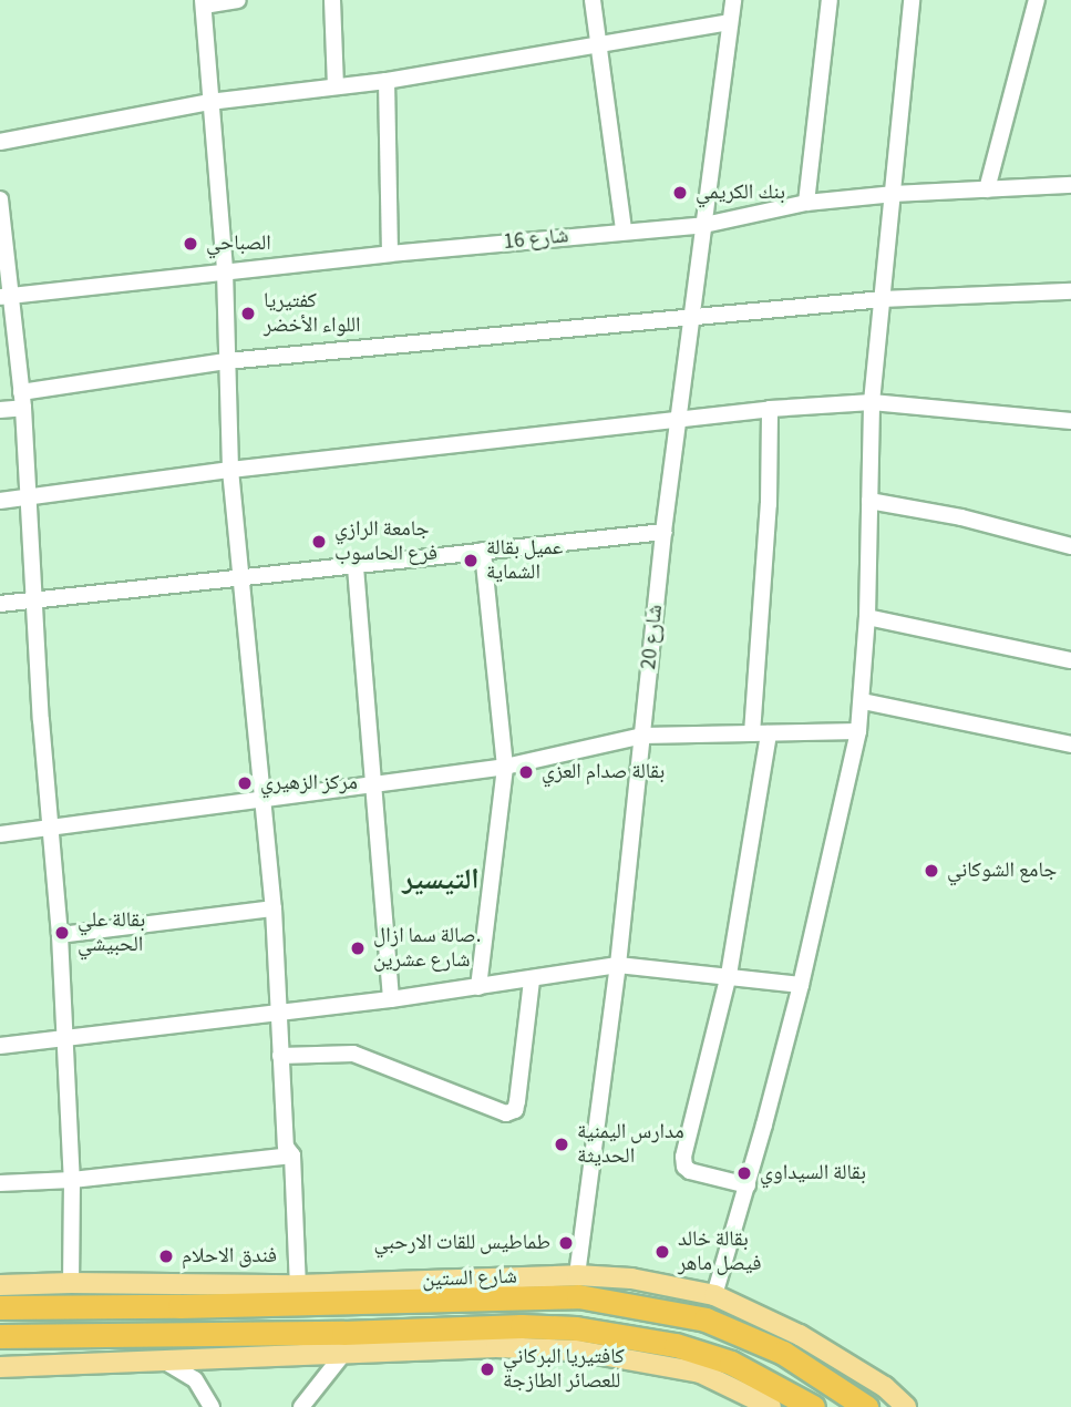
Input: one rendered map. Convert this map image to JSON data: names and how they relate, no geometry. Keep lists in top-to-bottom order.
{
  "streets": {
    "highway": ["شارع الستين"],
    "street": ["شارع 16", "شارع 20"]
  },
  "crossings": [
    ["شارع 16", "شارع 20"],
    ["شارع 20", "شارع الستين"]
  ],
  "districts": ["التيسير"],
  "places": [
    "بنك الكريمي",
    "الصباحي",
    "كفتيريا اللواء الأخضر",
    "جامعة الرازي فرع الحاسوب",
    "عميل بقالة الشماية",
    "بقالة صدام العزي",
    "مركز الزهيري",
    "جامع الشوكاني",
    "بقالة علي الحبيشي",
    "صالة سما ازال. شارع عشرين",
    "مدارس اليمنية الحديثة",
    "بقالة السيداوي",
    "طماطيس للقات الارحبي",
    "بقالة خالد فيصل ماهر",
    "فندق الاحلام",
    "كافتيريا البركاني للعصائر الطازجة"
  ]
}
